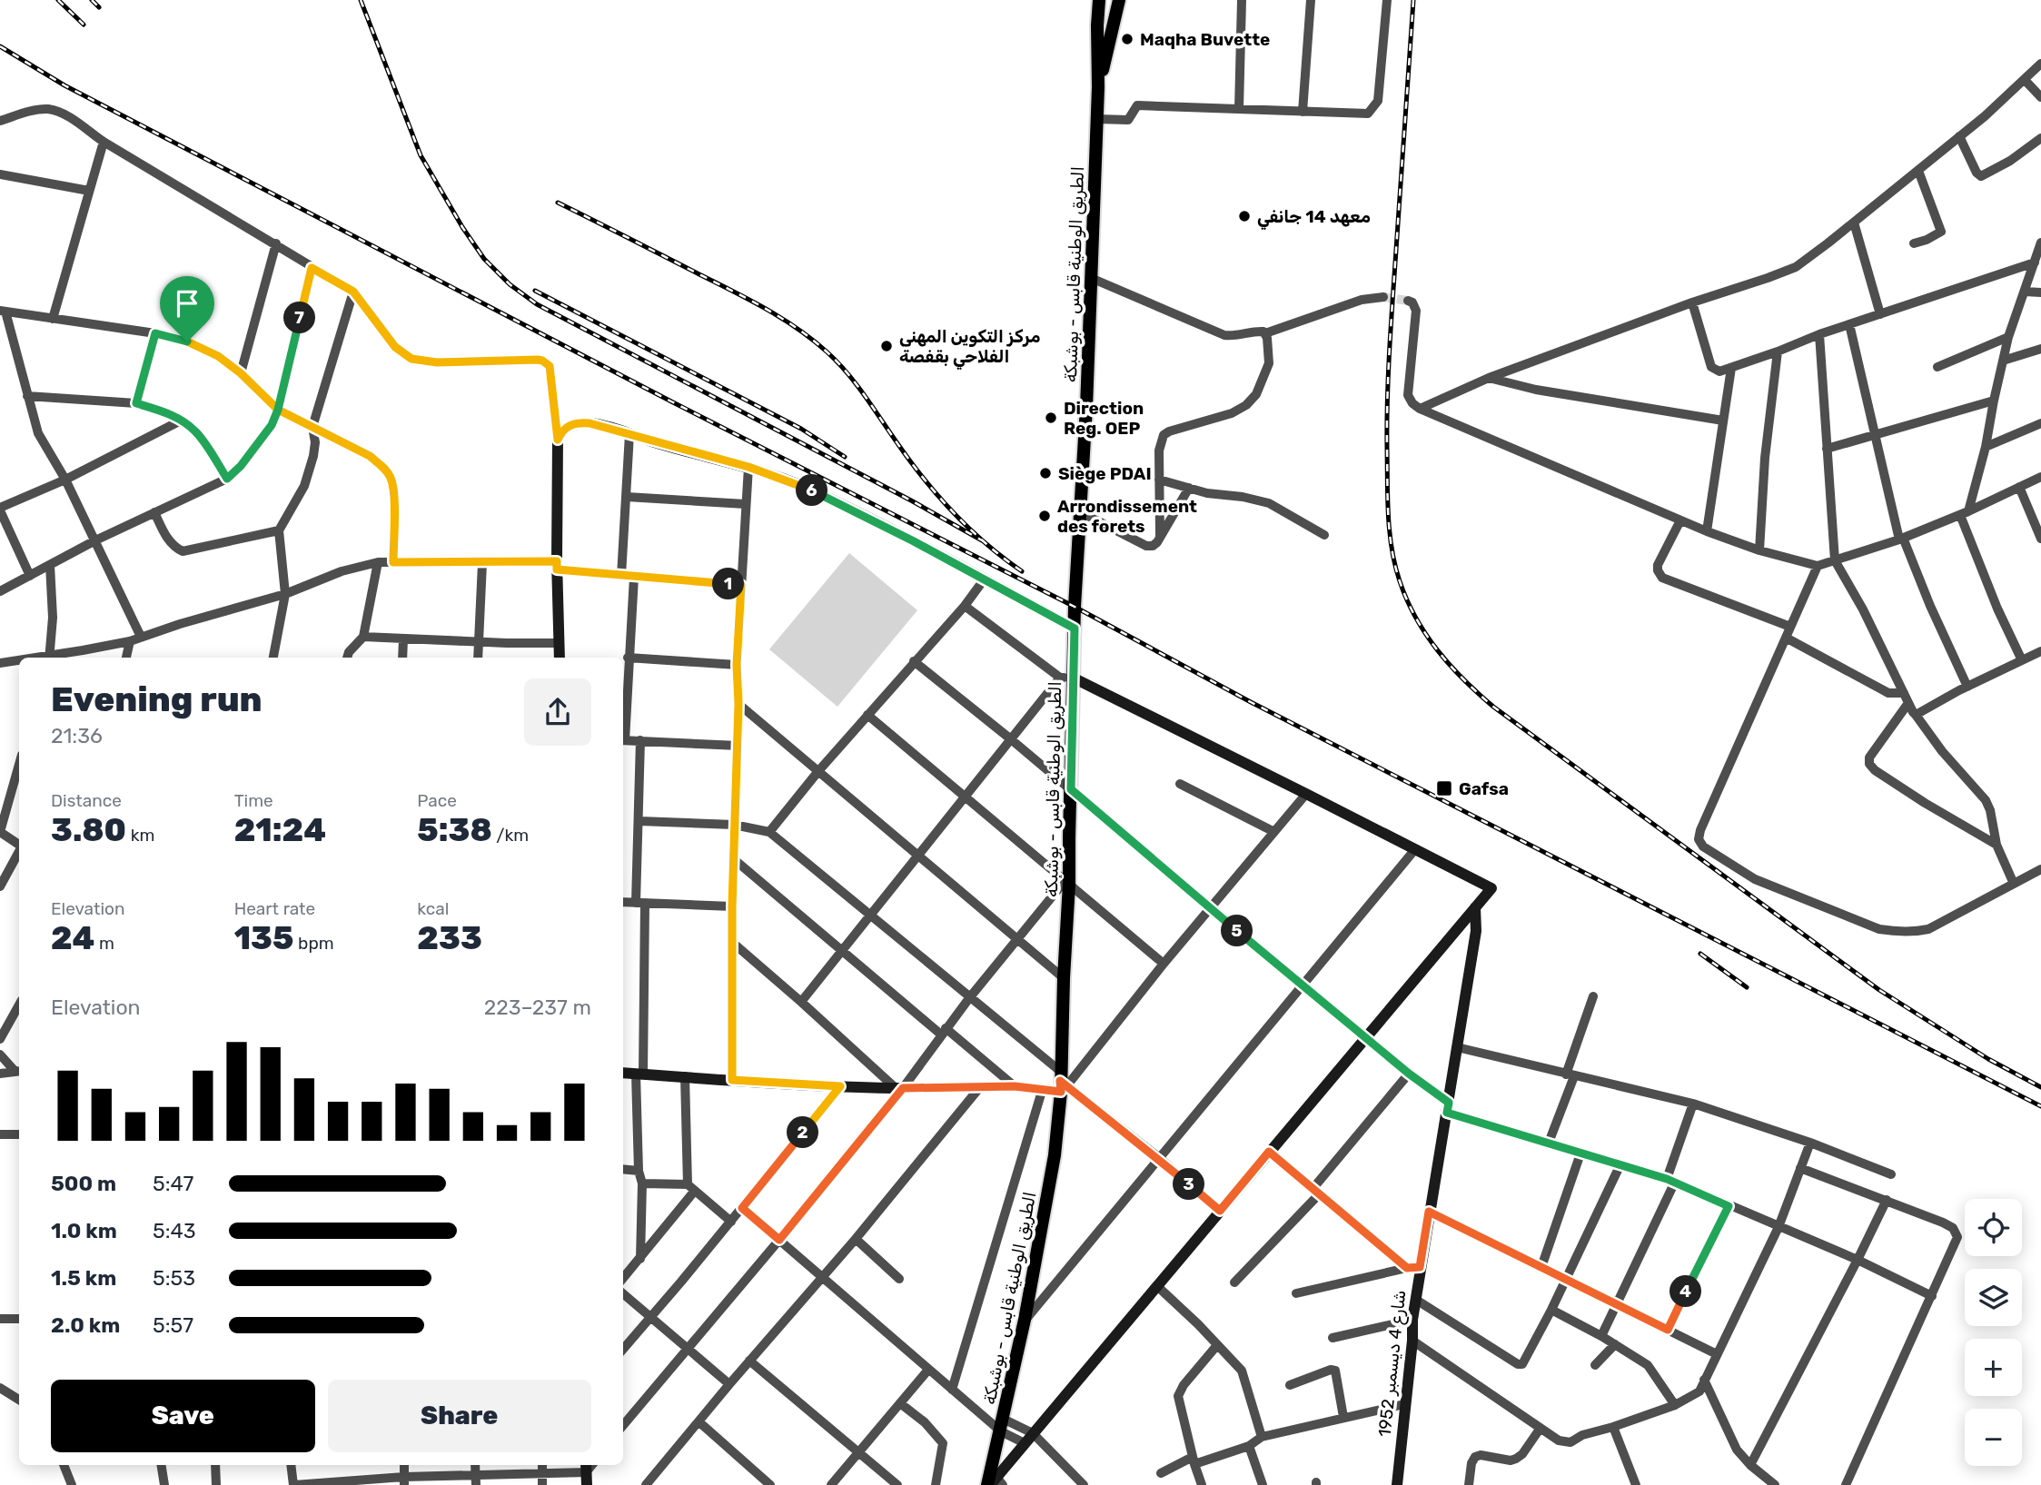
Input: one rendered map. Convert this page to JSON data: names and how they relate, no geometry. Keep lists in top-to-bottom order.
{
  "streets": {
    "main road": ["الطريق الوطنية قابس - بوشبكة"],
    "street": ["شارع 4 ديسمبر 1952"]
  },
  "places": {
    "other": [
      "Maqha Buvette",
      "معهد 14 جانفي",
      "مركز التكوين المهني الفلاحي بقفصة",
      "Direction Reg. OEP",
      "Siège PDAI",
      "Arrondissement des forets"
    ],
    "transit": ["Gafsa"]
  },
  "page": {
    "pins": [
      "7",
      "6",
      "1",
      "5",
      "2",
      "3",
      "4"
    ],
    "heading": ["Evening run", "21:36"],
    "stats": [
      ["Distance", "3.80 km"],
      ["Time", "21:24"],
      ["Pace", "5:38 /km"],
      ["Elevation", "24 m"],
      ["Heart rate", "135 bpm"],
      ["kcal", "233"]
    ],
    "chart": ["Elevation", "223–237 m"],
    "list": [
      {
        "name": "500 m",
        "note": "5:47"
      },
      {
        "name": "1.0 km",
        "note": "5:43"
      },
      {
        "name": "1.5 km",
        "note": "5:53"
      },
      {
        "name": "2.0 km",
        "note": "5:57"
      }
    ],
    "map_buttons": ["+", "−"],
    "buttons": ["Save", "Share"]
  }
}
